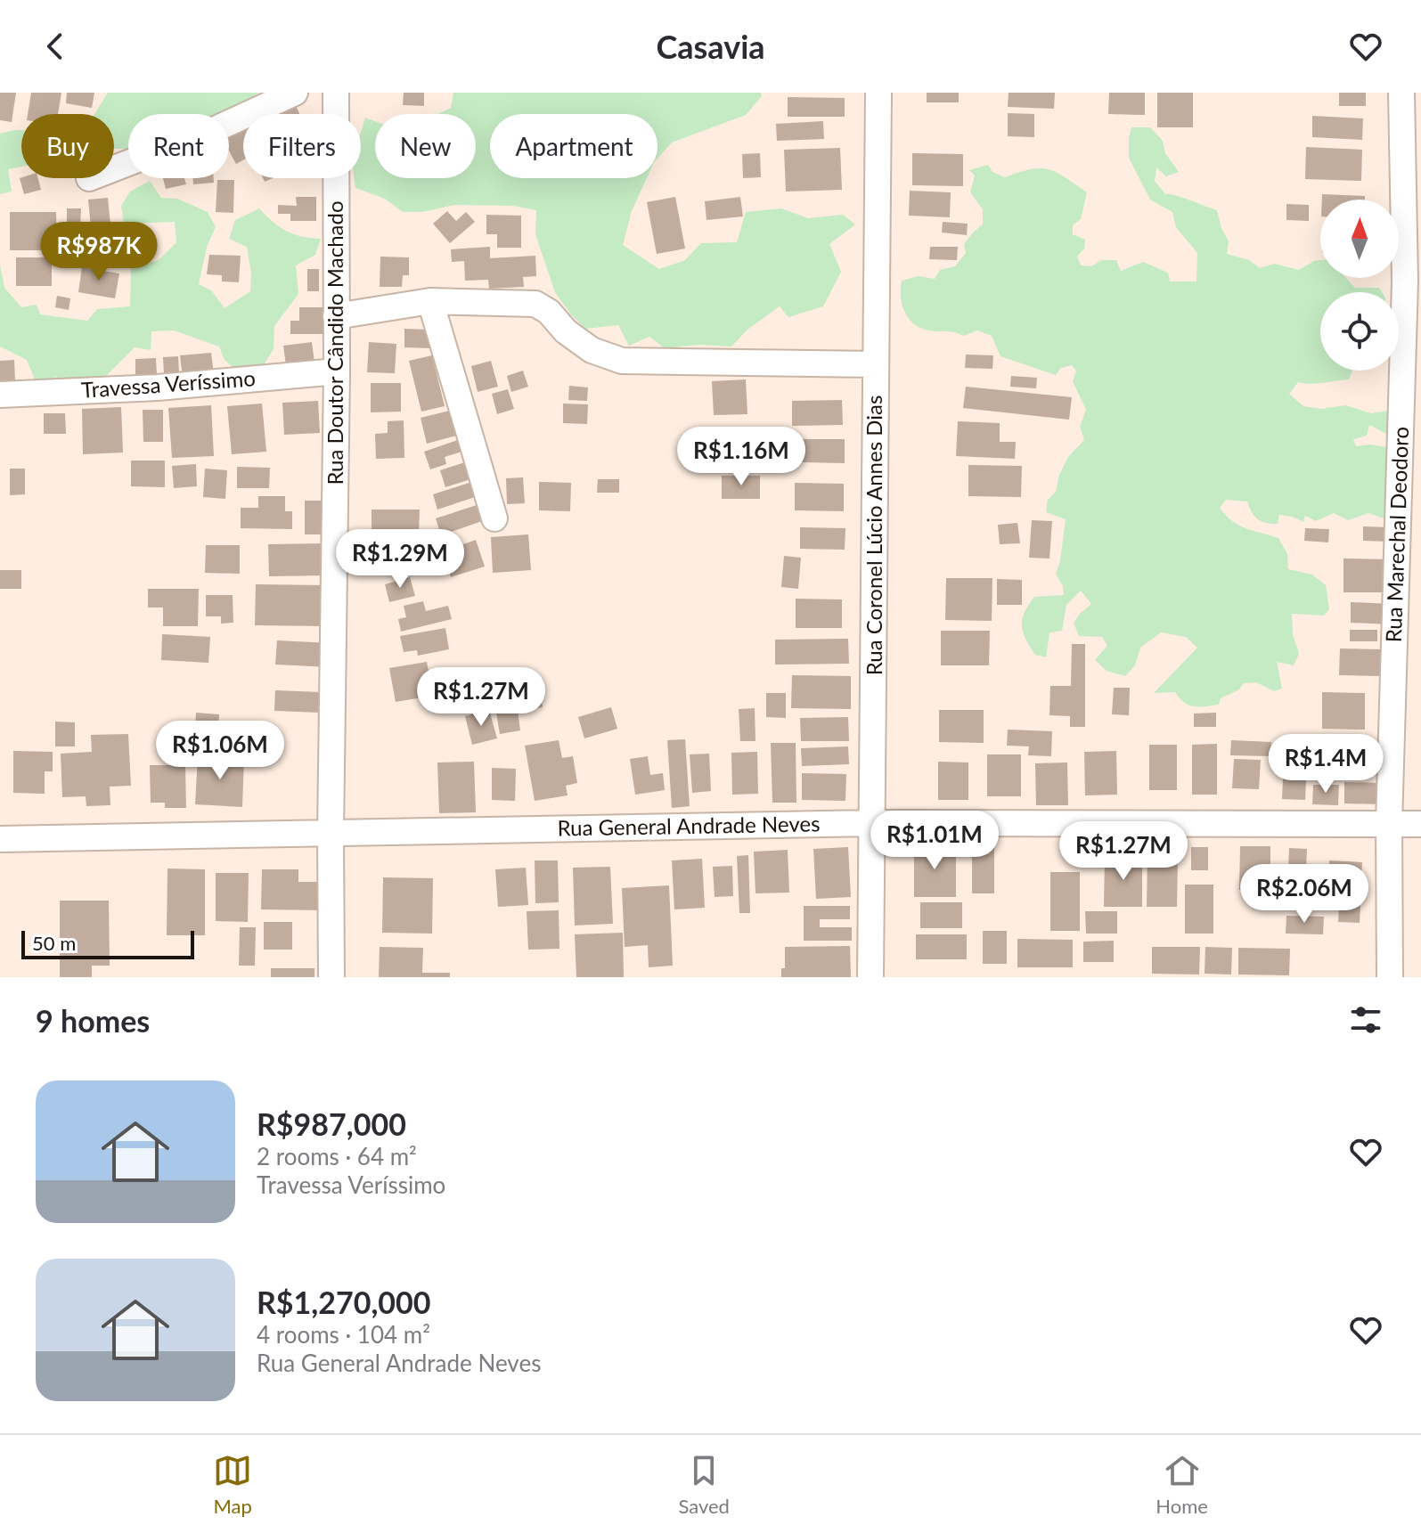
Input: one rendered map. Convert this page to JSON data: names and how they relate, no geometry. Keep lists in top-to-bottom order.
{
  "streets": {
    "street": [
      "Rua Doutor Cândido Machado",
      "Travessa Veríssimo",
      "Rua Marechal Deodoro",
      "Rua Coronel Lúcio Annes Dias",
      "Rua General Andrade Neves"
    ]
  },
  "crossings": [
    ["Rua Doutor Cândido Machado", "Travessa Veríssimo"],
    ["Rua Doutor Cândido Machado", "Rua General Andrade Neves"],
    ["Rua Marechal Deodoro", "Rua General Andrade Neves"],
    ["Rua Coronel Lúcio Annes Dias", "Rua General Andrade Neves"]
  ],
  "scale_bar": "50 m",
  "north": "top",
  "page": {
    "header": "Casavia",
    "chip": [
      "Buy",
      "Rent",
      "Filters",
      "New",
      "Apartment"
    ],
    "price": [
      "R$987K",
      "R$1.16M",
      "R$1.29M",
      "R$1.27M",
      "R$1.06M",
      "R$1.4M",
      "R$1.01M",
      "R$1.27M",
      "R$2.06M"
    ],
    "scale": "50 m",
    "heading": "9 homes",
    "list": [
      {
        "name": "R$987,000",
        "note": "2 rooms · 64 m² · Travessa Veríssimo"
      },
      {
        "name": "R$1,270,000",
        "note": "4 rooms · 104 m² · Rua General Andrade Neves"
      }
    ],
    "tabs": ["Map", "Saved", "Home"]
  }
}
